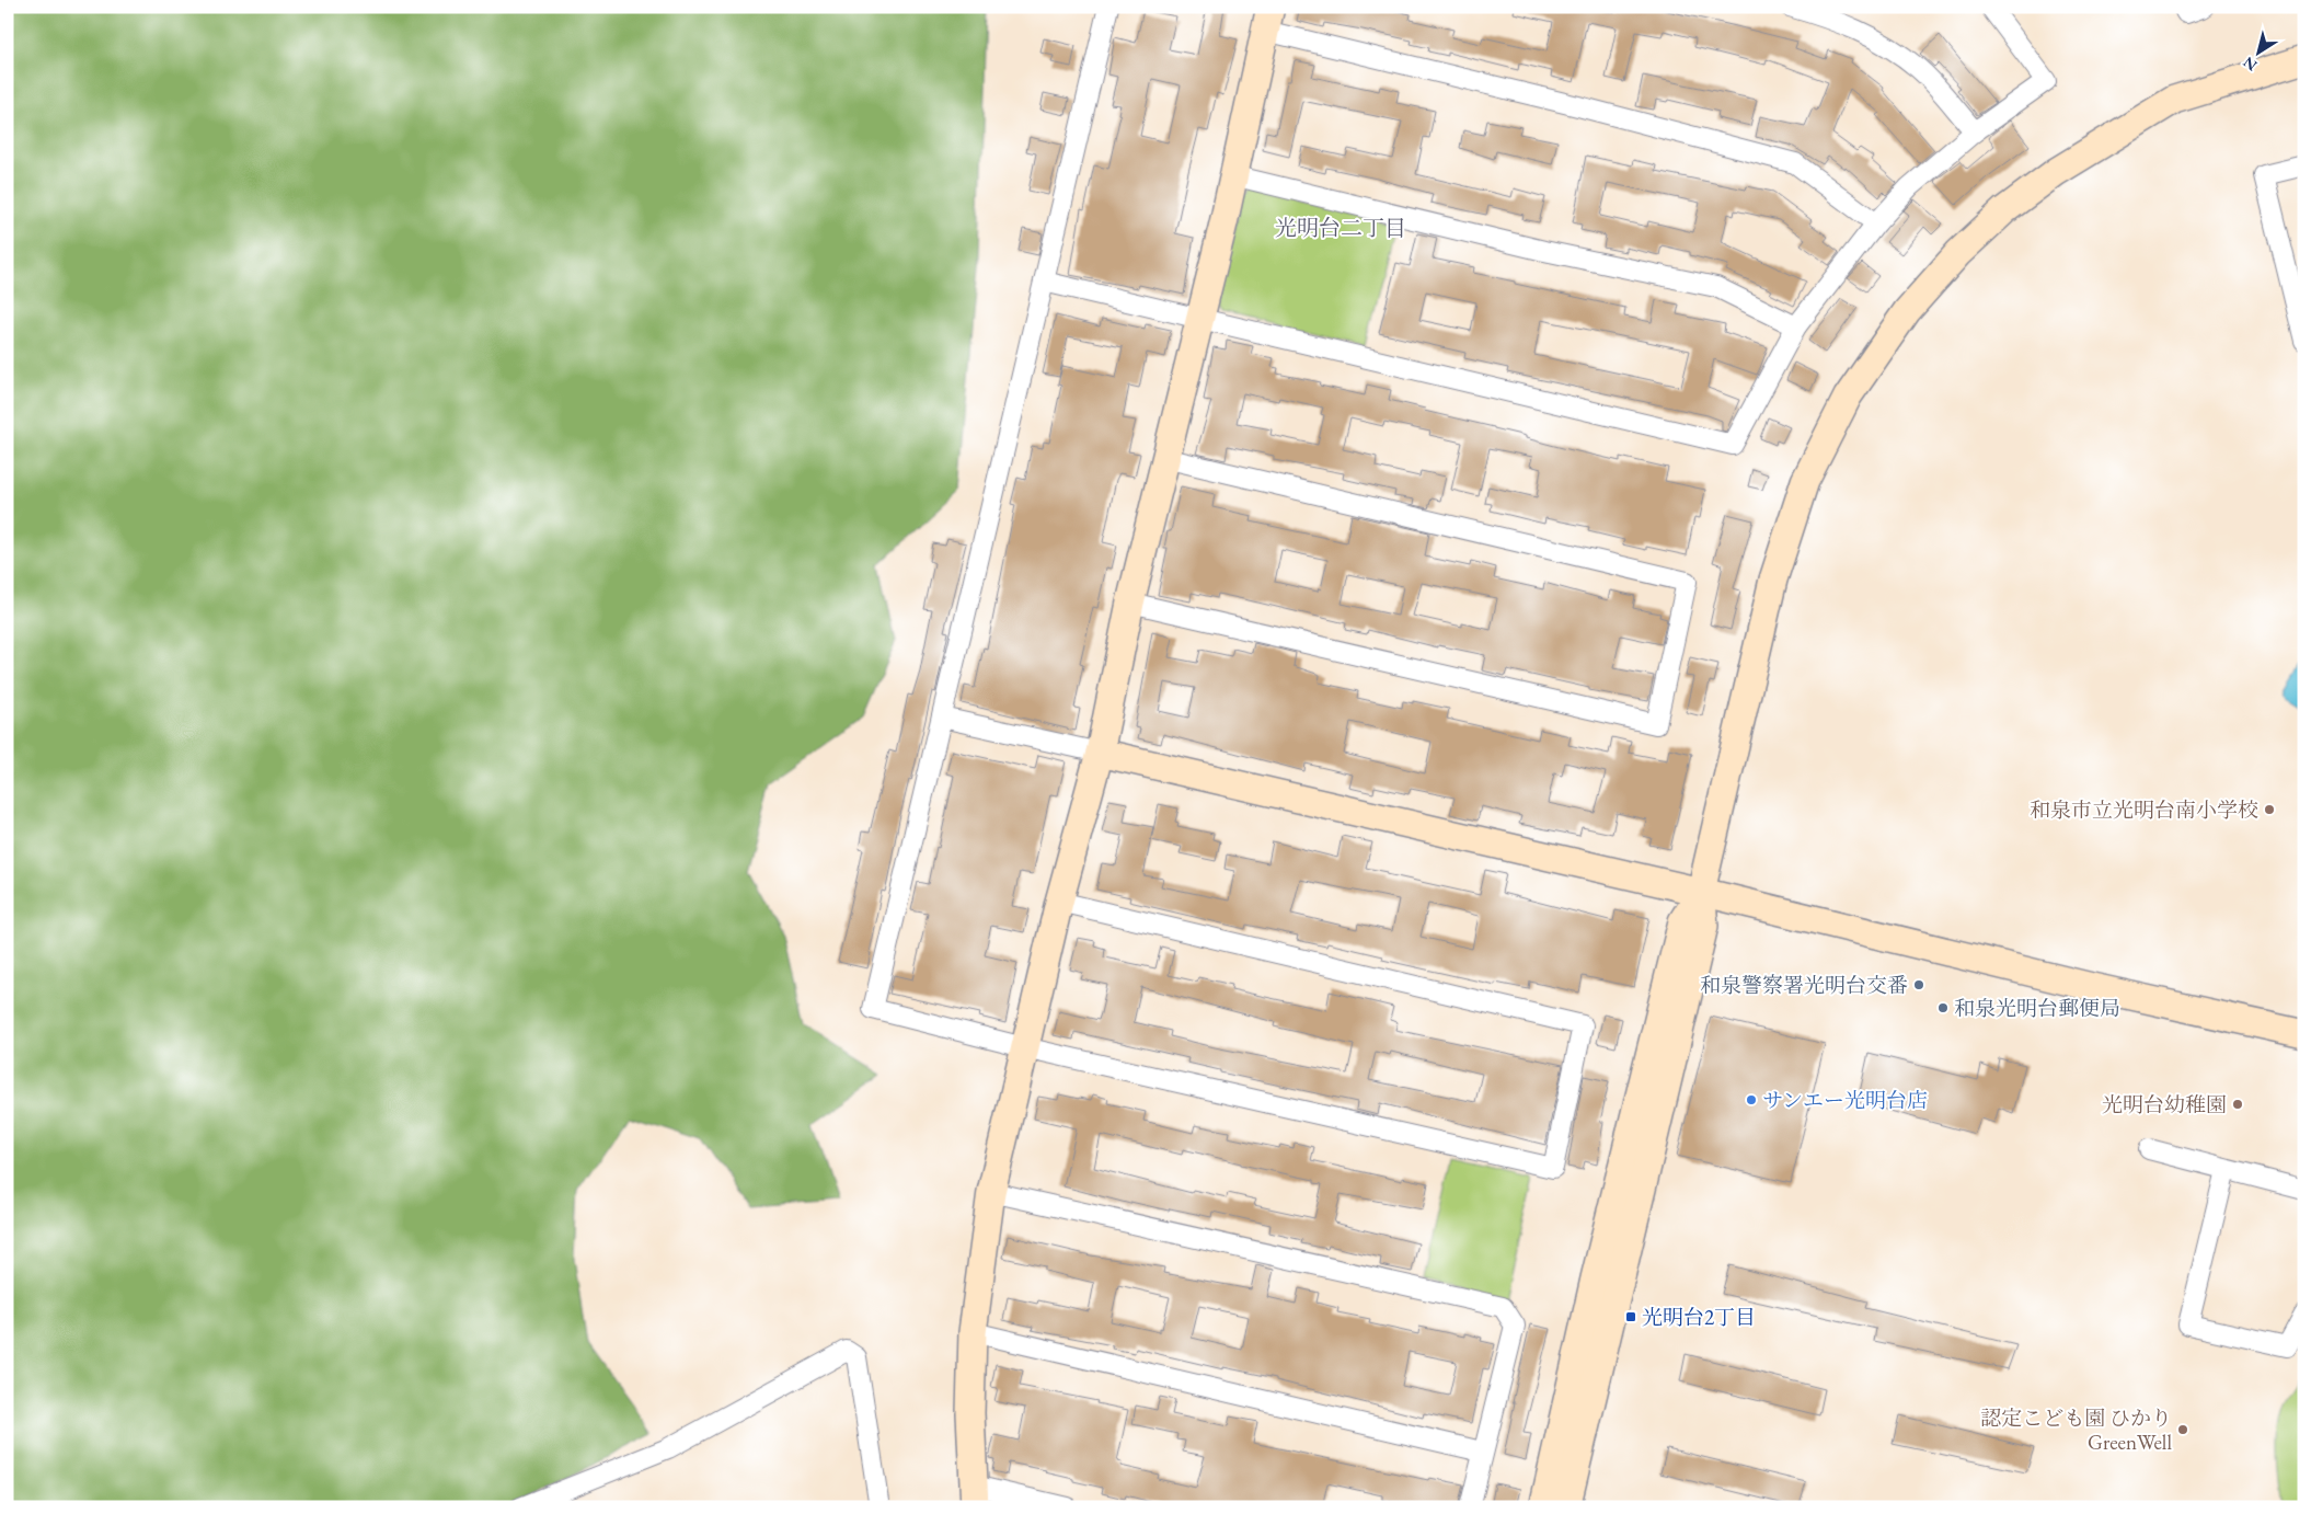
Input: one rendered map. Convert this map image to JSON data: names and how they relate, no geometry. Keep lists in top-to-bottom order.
{
  "districts": ["光明台二丁目"],
  "places": {
    "other": [
      "和泉市立光明台南小学校",
      "和泉警察署光明台交番",
      "和泉光明台郵便局",
      "サンエー光明台店",
      "光明台幼稚園",
      "認定こども園 ひかり GreenWell"
    ],
    "transit": ["光明台2丁目"]
  },
  "north": "bottom left"
}
